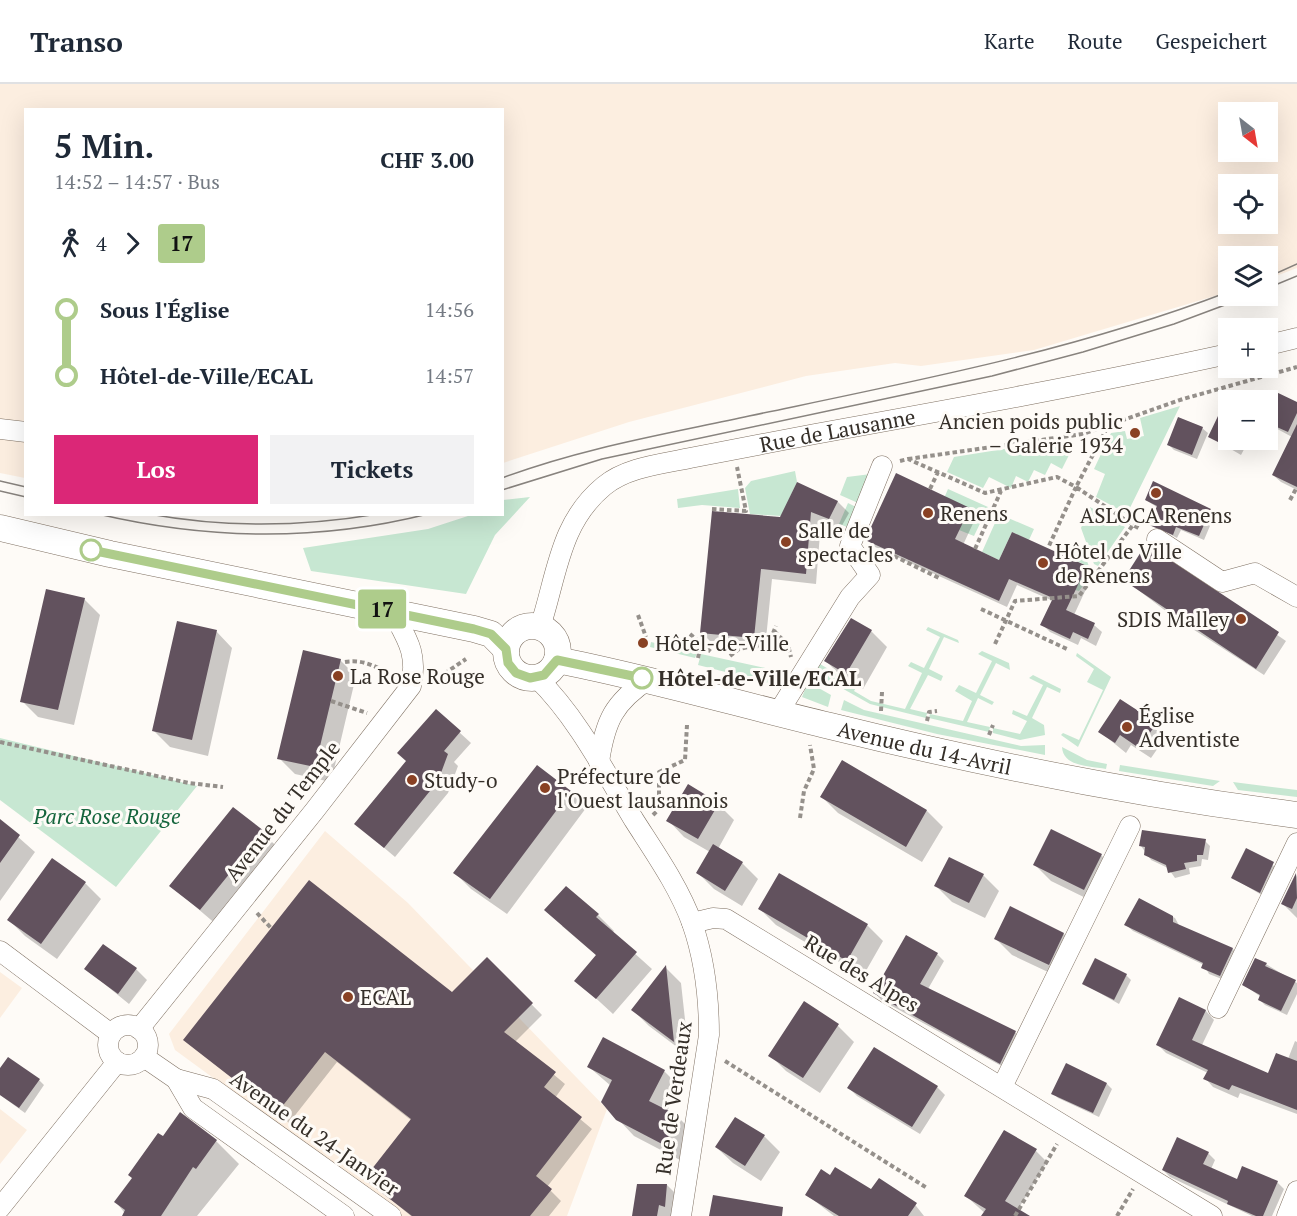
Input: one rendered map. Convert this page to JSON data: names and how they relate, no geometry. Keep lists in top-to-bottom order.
{
  "streets": {
    "main road": ["Avenue du 14-Avril"],
    "street": [
      "Rue de Lausanne",
      "Avenue du Temple",
      "Rue des Alpes",
      "Rue de Verdeaux",
      "Avenue du 24-Janvier"
    ]
  },
  "crossings": [
    ["Rue de Lausanne", "Avenue du 14-Avril"],
    ["Rue de Lausanne", "Rue de Verdeaux"],
    ["Avenue du 14-Avril", "Rue de Verdeaux"],
    ["Avenue du Temple", "Avenue du 24-Janvier"],
    ["Rue des Alpes", "Rue de Verdeaux"]
  ],
  "parks": ["Parc Rose Rouge"],
  "places": [
    "Ancien poids public – Galerie 1934",
    "ASLOCA Renens",
    "Renens",
    "Salle de spectacles",
    "Hôtel de Ville de Renens",
    "SDIS Malley",
    "Hôtel-de-Ville",
    "La Rose Rouge",
    "Hôtel-de-Ville/ECAL",
    "Église Adventiste",
    "Study-o",
    "Préfecture de l'Ouest lausannois",
    "ECAL"
  ],
  "lines": ["bus line 17"],
  "north": "bottom right",
  "page": {
    "header": "Transo",
    "nav": ["Karte", "Route", "Gespeichert"],
    "on_map": "17",
    "map_buttons": ["+", "−"],
    "heading": ["5 Min.", "14:52 – 14:57 · Bus", "CHF 3.00"],
    "legs": ["4", "17"],
    "list": [
      {
        "name": "Sous l'Église",
        "value": "14:56"
      },
      {
        "name": "Hôtel-de-Ville/ECAL",
        "value": "14:57"
      }
    ],
    "buttons": ["Los", "Tickets"]
  }
}
